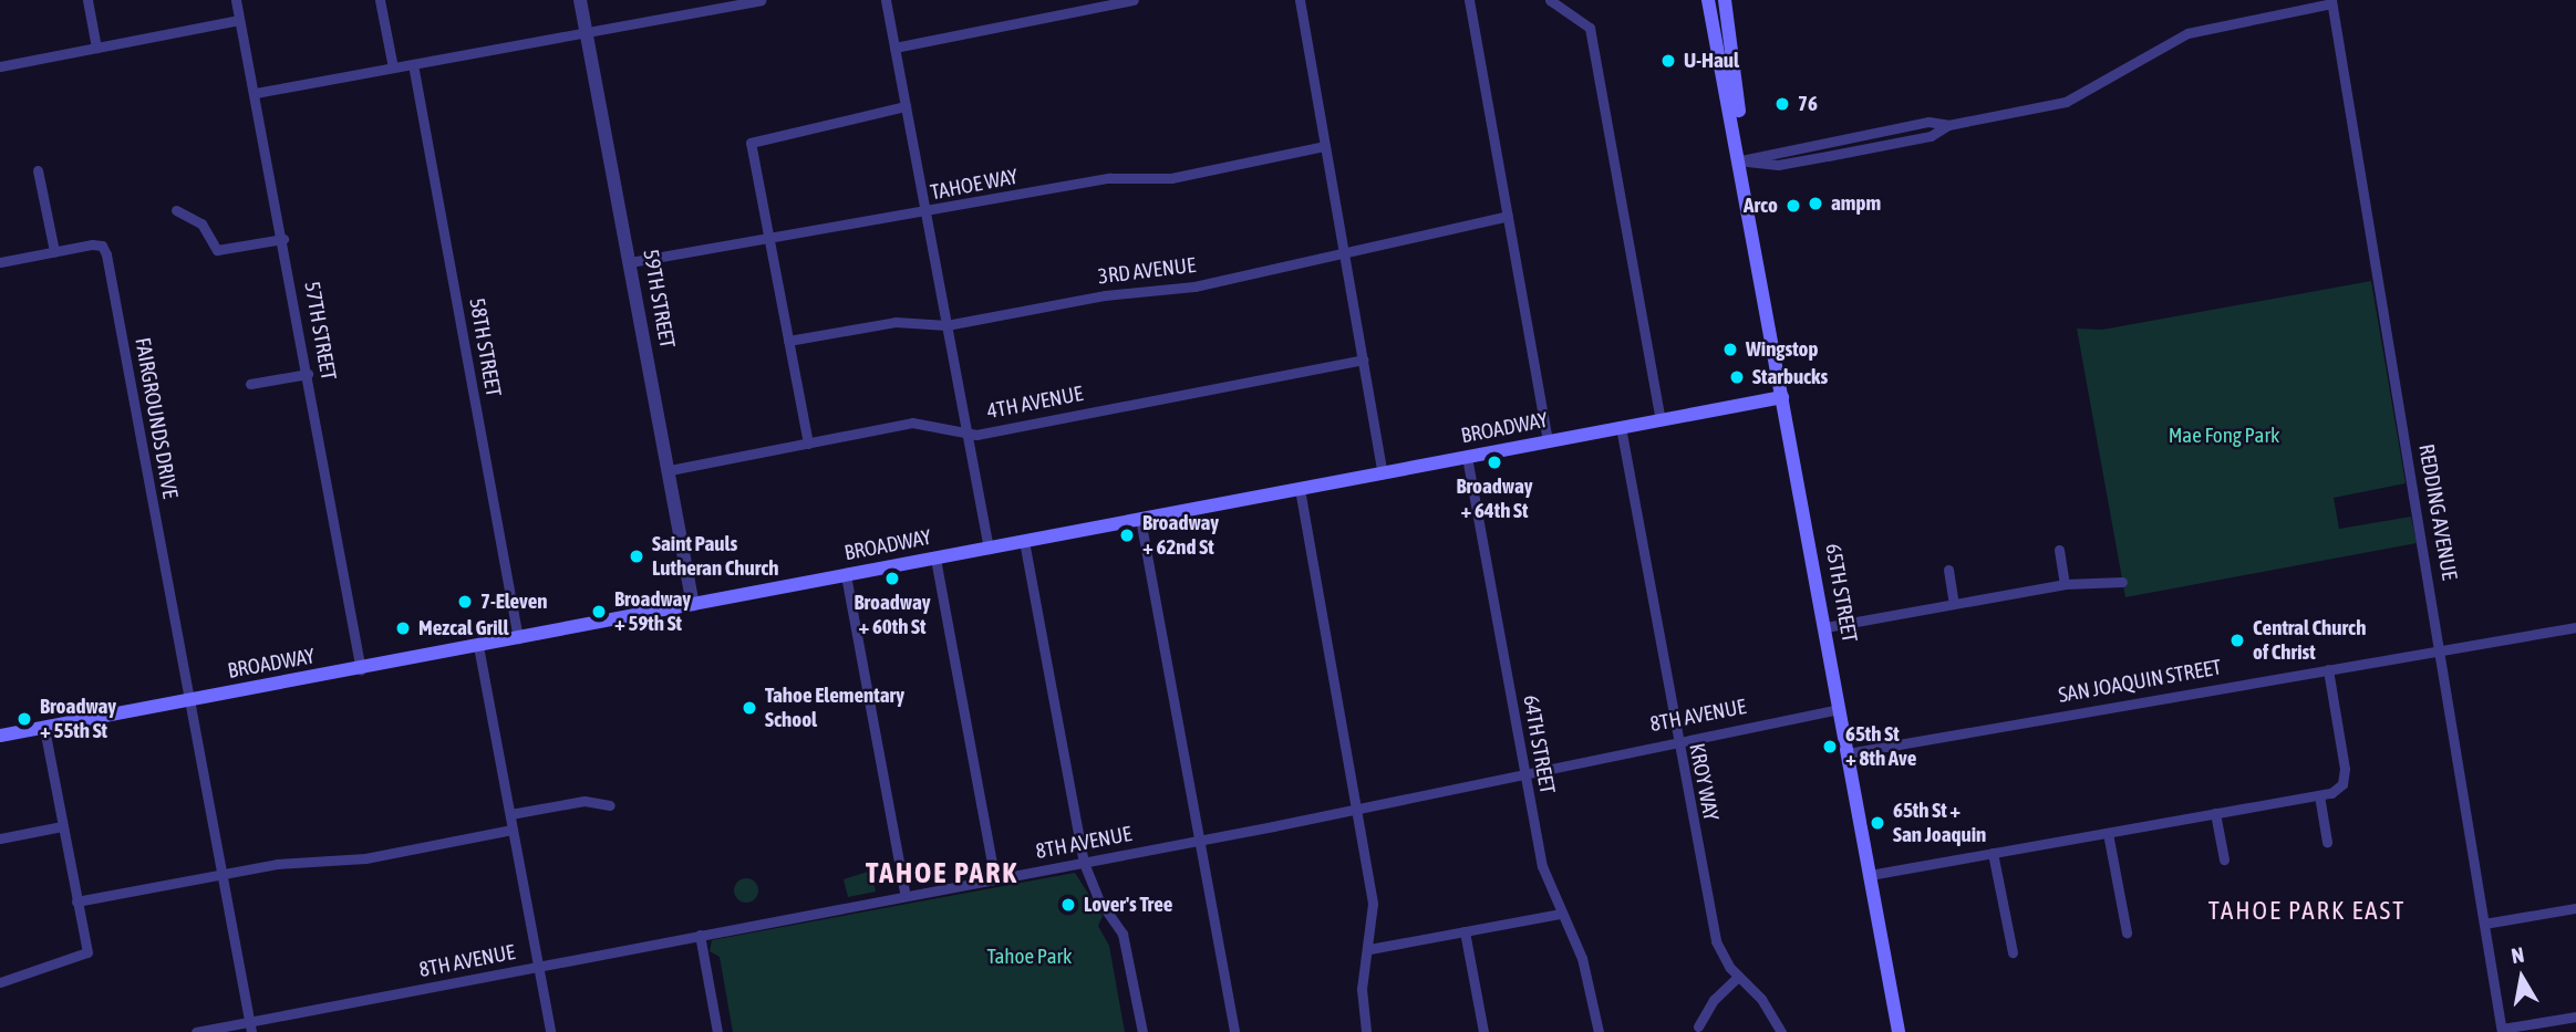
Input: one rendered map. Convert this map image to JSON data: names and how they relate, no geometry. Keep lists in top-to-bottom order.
{
  "streets": {
    "main road": ["BROADWAY", "65TH STREET"],
    "street": [
      "TAHOE WAY",
      "3RD AVENUE",
      "59TH STREET",
      "57TH STREET",
      "58TH STREET",
      "4TH AVENUE",
      "FAIRGROUNDS DRIVE",
      "REDDING AVENUE",
      "SAN JOAQUIN STREET",
      "8TH AVENUE",
      "64TH STREET",
      "KROY WAY"
    ]
  },
  "crossings": [
    ["TAHOE WAY", "59TH STREET"],
    ["59TH STREET", "4TH AVENUE"],
    ["59TH STREET", "BROADWAY"],
    ["57TH STREET", "BROADWAY"],
    ["58TH STREET", "BROADWAY"],
    ["FAIRGROUNDS DRIVE", "BROADWAY"],
    ["BROADWAY", "65TH STREET"],
    ["BROADWAY", "64TH STREET"],
    ["BROADWAY", "KROY WAY"],
    ["REDDING AVENUE", "SAN JOAQUIN STREET"],
    ["65TH STREET", "SAN JOAQUIN STREET"],
    ["65TH STREET", "8TH AVENUE"],
    ["8TH AVENUE", "64TH STREET"],
    ["8TH AVENUE", "KROY WAY"]
  ],
  "districts": ["TAHOE PARK", "TAHOE PARK EAST"],
  "parks": ["Mae Fong Park", "Tahoe Park"],
  "places": [
    "U-Haul",
    "76",
    "ampm",
    "Arco",
    "Wingstop",
    "Starbucks",
    "Broadway + 64th St",
    "Broadway + 62nd St",
    "Saint Pauls Lutheran Church",
    "Broadway + 60th St",
    "7-Eleven",
    "Broadway + 59th St",
    "Mezcal Grill",
    "Central Church of Christ",
    "Tahoe Elementary School",
    "Broadway + 55th St",
    "65th St + 8th Ave",
    "65th St + San Joaquin",
    "Lover's Tree"
  ],
  "north": "top"
}
